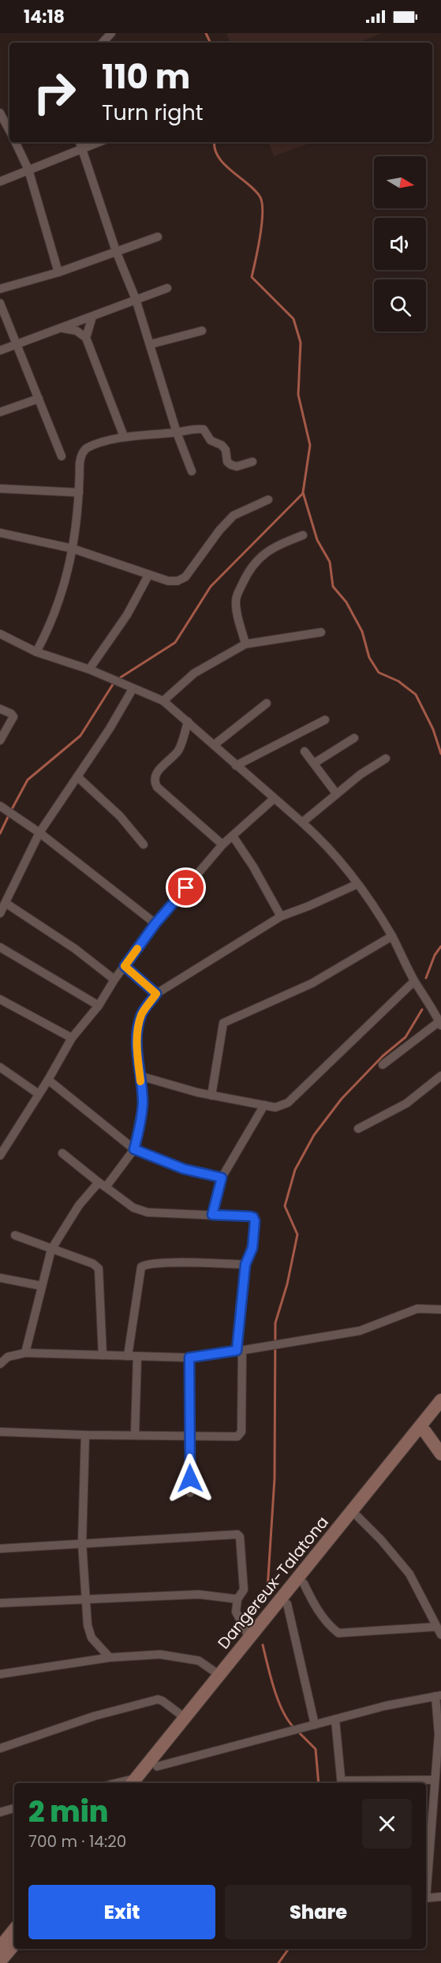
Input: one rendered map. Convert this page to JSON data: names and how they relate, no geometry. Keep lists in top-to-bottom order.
{
  "streets": {
    "main road": ["Dangereux-Talatona"]
  },
  "north": "right",
  "page": {
    "status": "14:18",
    "turn": ["110 m", "Turn right"],
    "heading": ["2 min", "700 m · 14:20"],
    "buttons": ["Exit", "Share"]
  }
}
